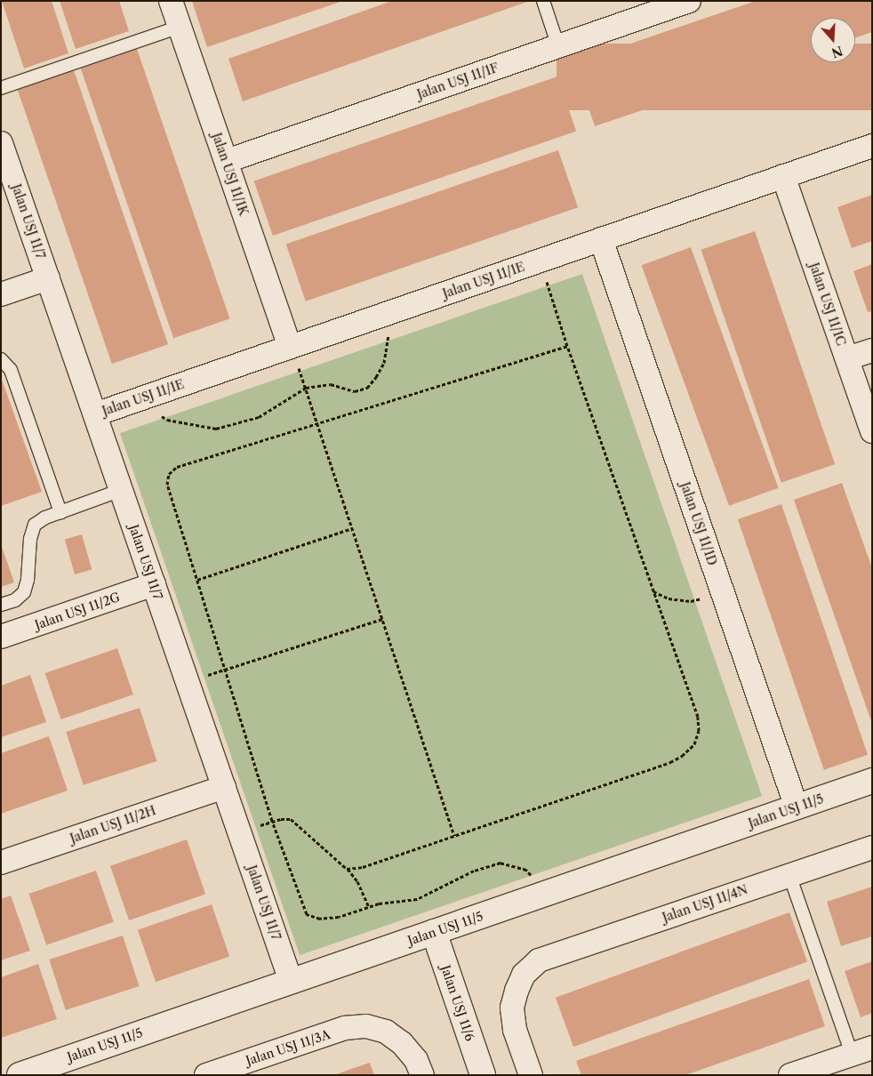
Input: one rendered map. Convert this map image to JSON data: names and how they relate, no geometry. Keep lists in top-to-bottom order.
{
  "streets": {
    "street": [
      "Jalan USJ 11/1F",
      "Jalan USJ 11/1K",
      "Jalan USJ 11/7",
      "Jalan USJ 11/1E",
      "Jalan USJ 11/1C",
      "Jalan USJ 11/1D",
      "Jalan USJ 11/2G",
      "Jalan USJ 11/5",
      "Jalan USJ 11/2H",
      "Jalan USJ 11/4N",
      "Jalan USJ 11/6",
      "Jalan USJ 11/3A"
    ]
  },
  "crossings": [
    ["Jalan USJ 11/1F", "Jalan USJ 11/1K"],
    ["Jalan USJ 11/1K", "Jalan USJ 11/1E"],
    ["Jalan USJ 11/7", "Jalan USJ 11/1E"],
    ["Jalan USJ 11/7", "Jalan USJ 11/2G"],
    ["Jalan USJ 11/7", "Jalan USJ 11/5"],
    ["Jalan USJ 11/7", "Jalan USJ 11/2H"],
    ["Jalan USJ 11/1E", "Jalan USJ 11/1C"],
    ["Jalan USJ 11/1E", "Jalan USJ 11/1D"],
    ["Jalan USJ 11/1D", "Jalan USJ 11/5"],
    ["Jalan USJ 11/5", "Jalan USJ 11/6"]
  ],
  "north": "bottom"
}
